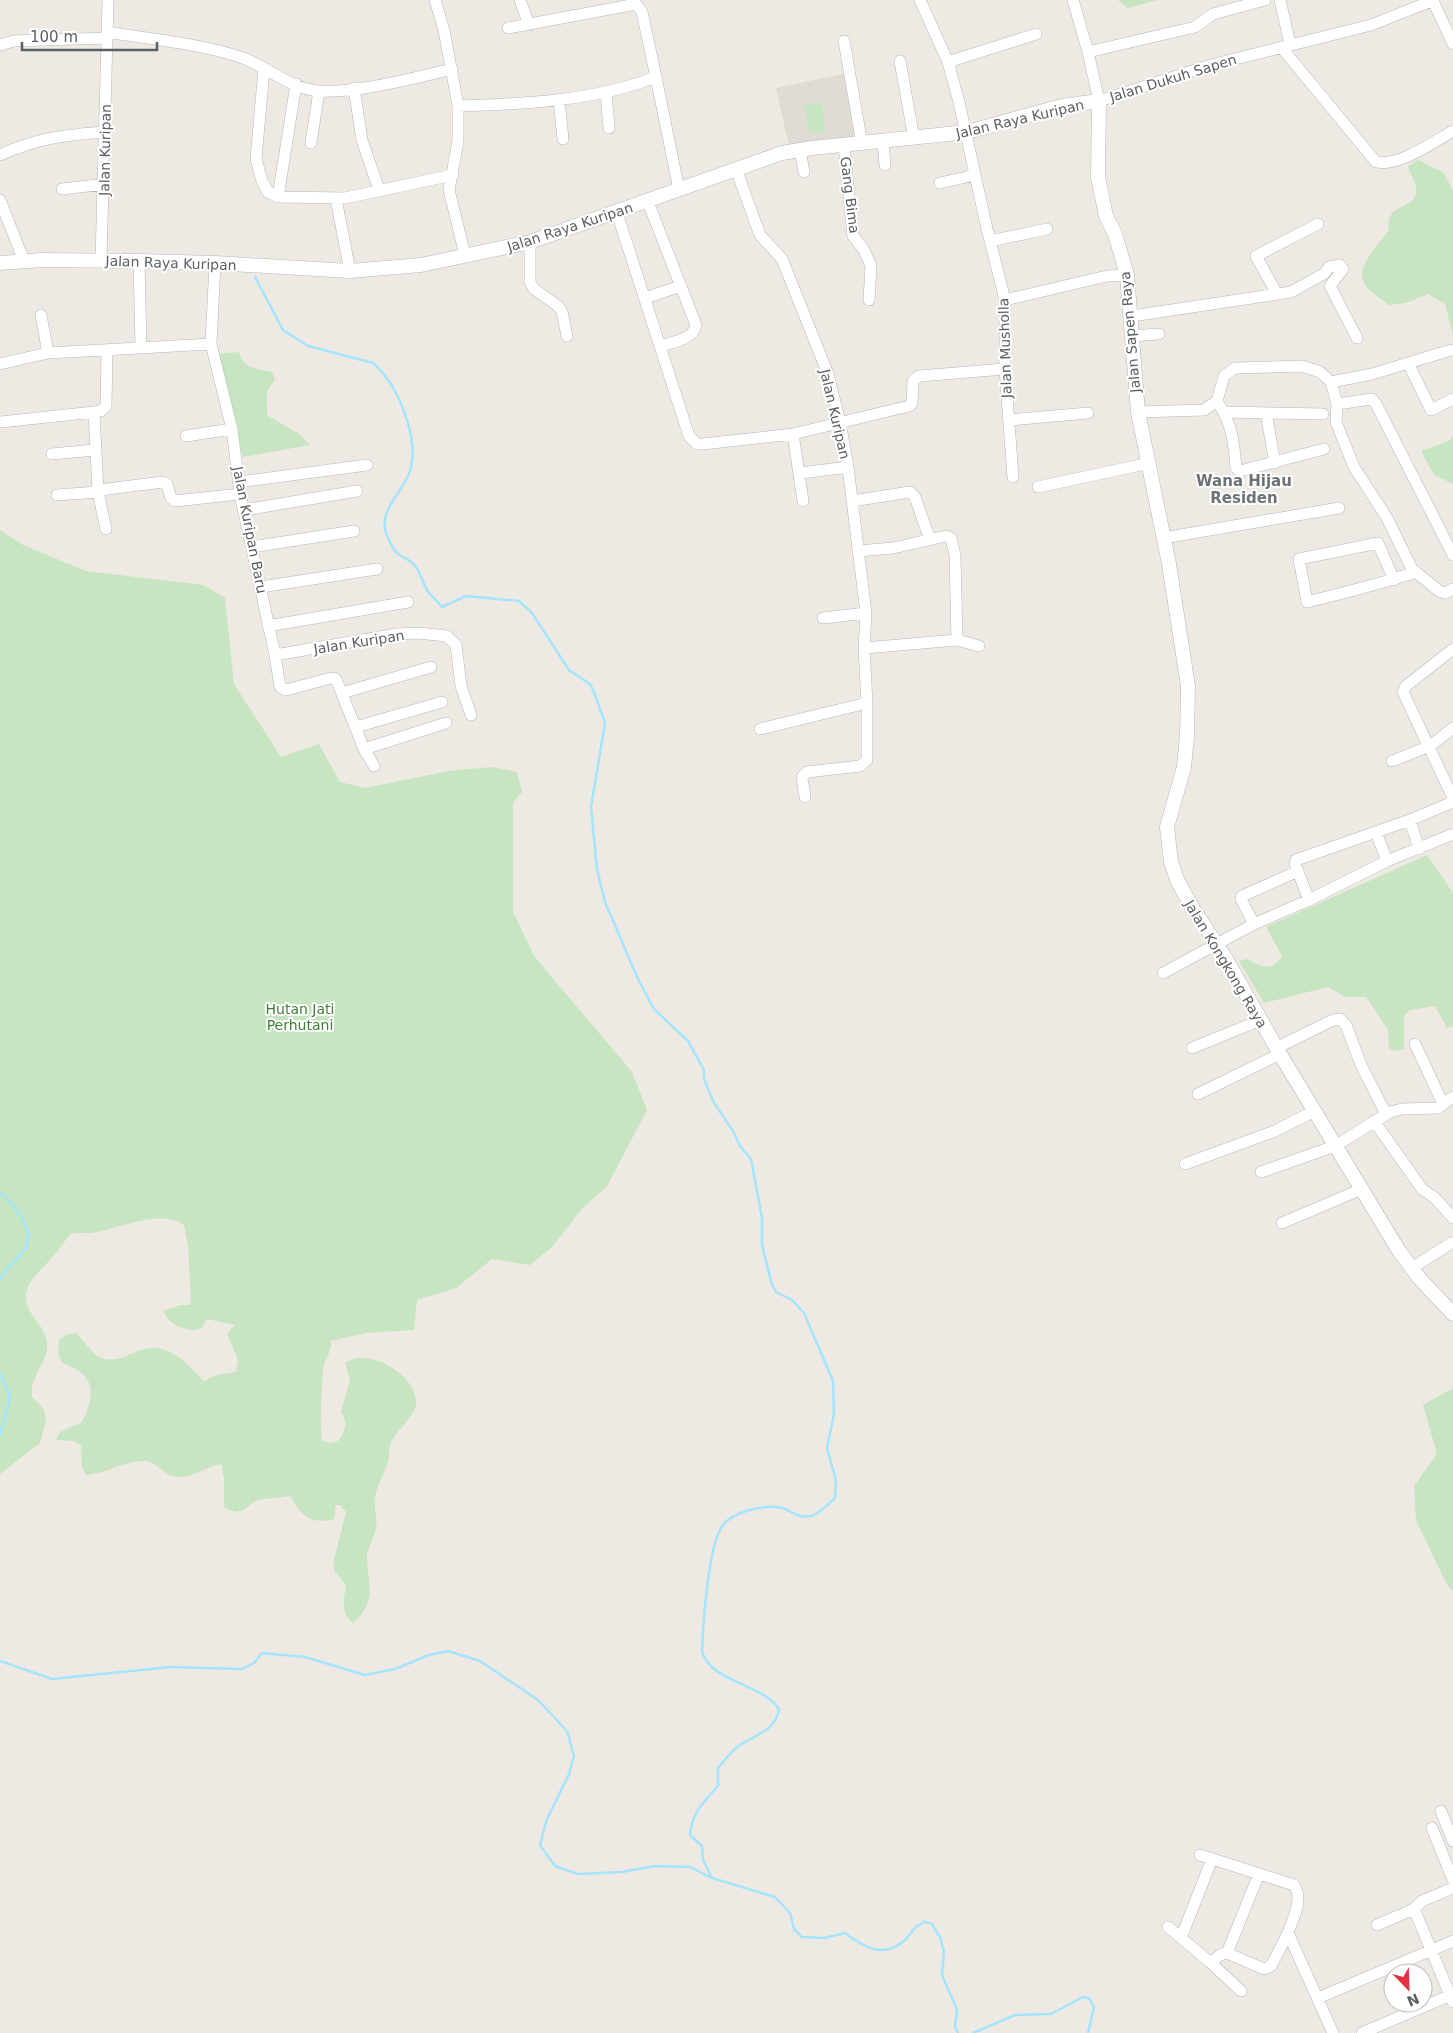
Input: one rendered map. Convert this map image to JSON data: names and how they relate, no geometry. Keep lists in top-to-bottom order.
{
  "streets": {
    "street": [
      "Jalan Dukuh Sapen",
      "Jalan Raya Kuripan",
      "Jalan Kuripan",
      "Gang Bima",
      "Jalan Sapen Raya",
      "Jalan Musholla",
      "Jalan Kuripan Baru",
      "Jalan Kongkong Raya"
    ]
  },
  "crossings": [
    ["Jalan Dukuh Sapen", "Jalan Raya Kuripan"],
    ["Jalan Dukuh Sapen", "Jalan Sapen Raya"],
    ["Jalan Raya Kuripan", "Jalan Kuripan"],
    ["Jalan Raya Kuripan", "Gang Bima"],
    ["Jalan Raya Kuripan", "Jalan Sapen Raya"],
    ["Jalan Raya Kuripan", "Jalan Musholla"],
    ["Jalan Raya Kuripan", "Jalan Kuripan Baru"],
    ["Jalan Kuripan", "Jalan Kuripan Baru"],
    ["Jalan Sapen Raya", "Jalan Kongkong Raya"]
  ],
  "districts": ["Wana Hijau Residen"],
  "parks": ["Hutan Jati Perhutani"],
  "scale_bar": "100 m",
  "north": "bottom right"
}
